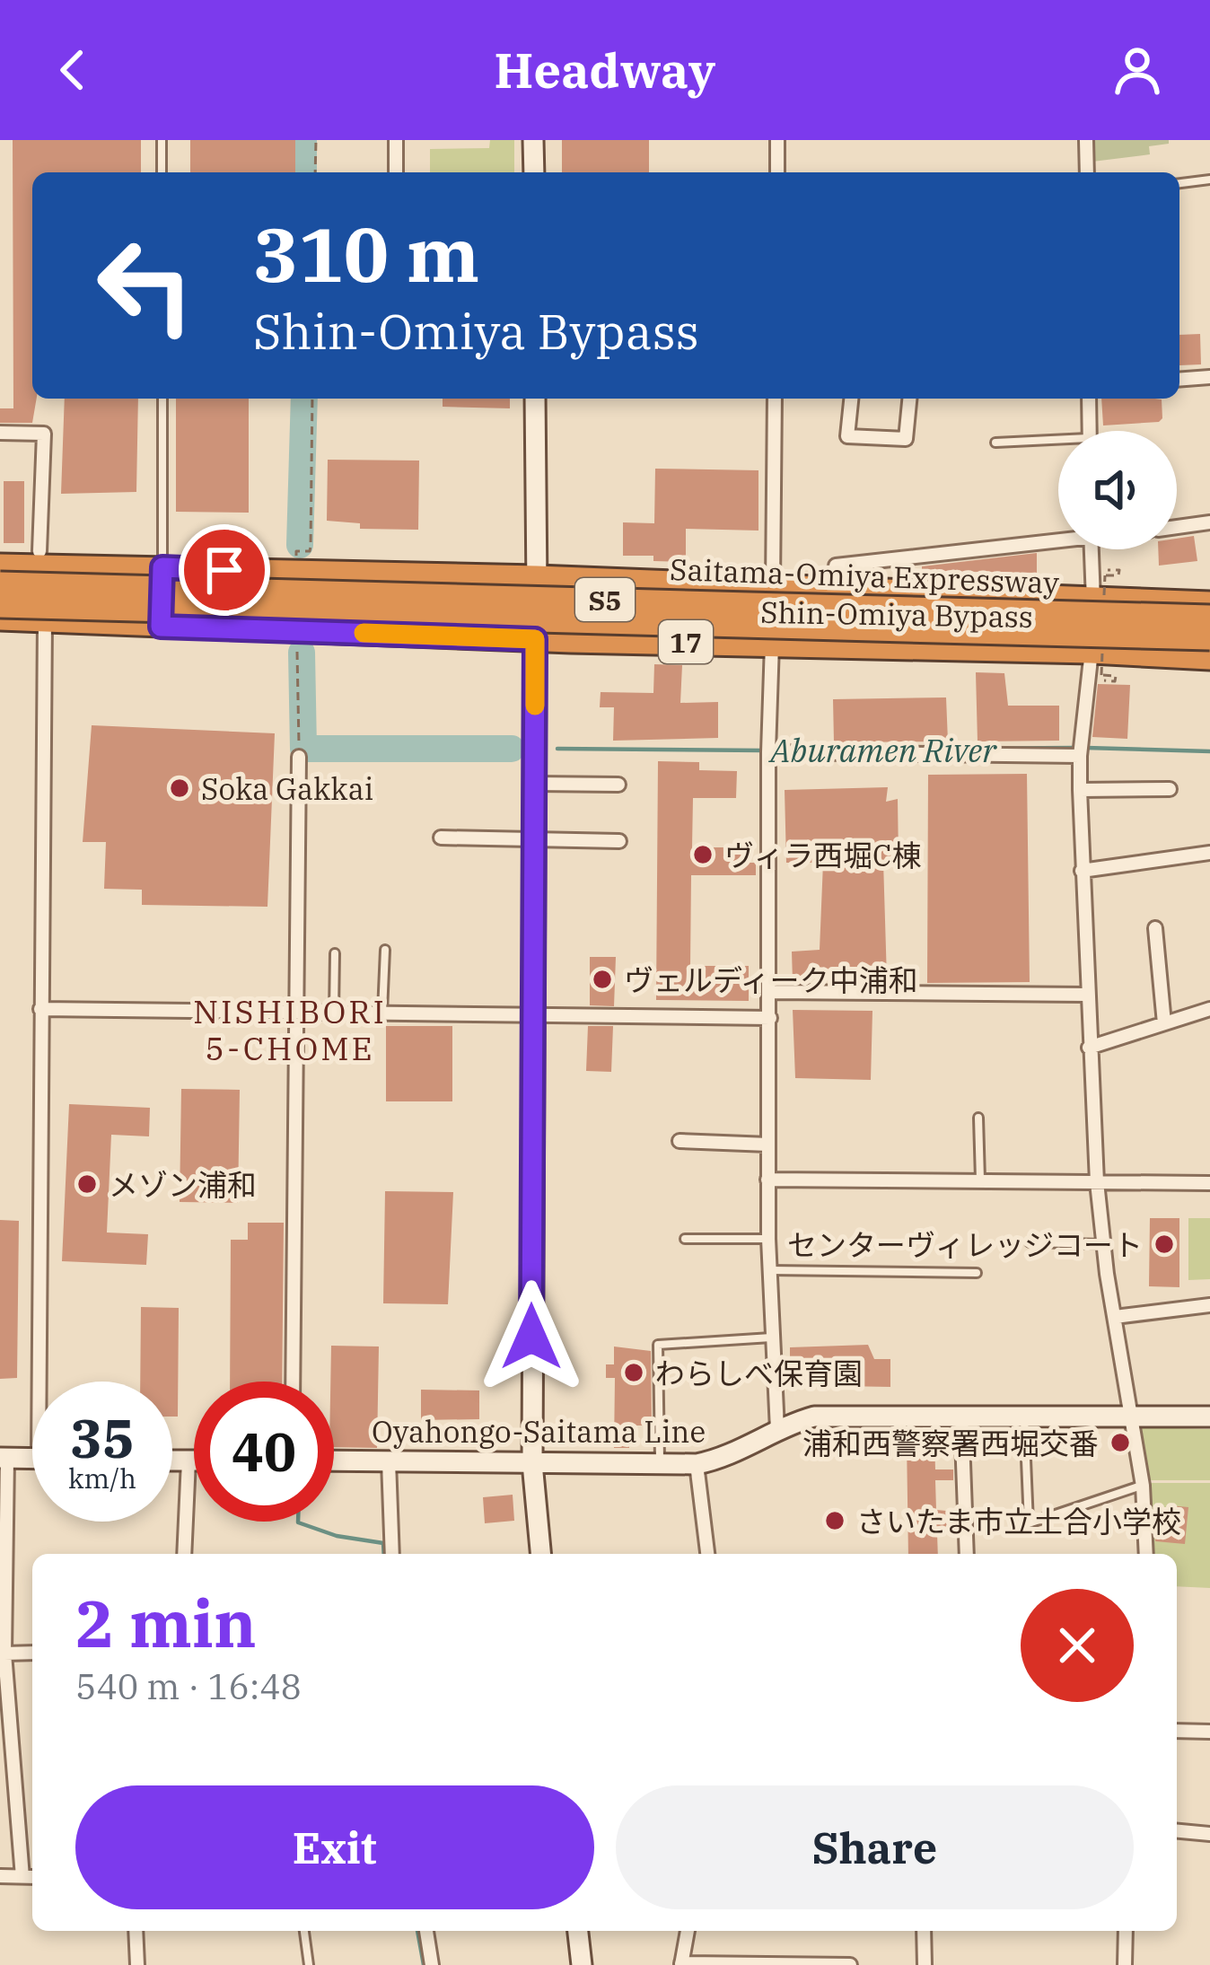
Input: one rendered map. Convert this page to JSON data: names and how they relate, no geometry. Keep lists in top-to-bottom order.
{
  "streets": {
    "highway": [
      "Saitama-Omiya Expressway",
      "S5",
      "Shin-Omiya Bypass",
      "17"
    ],
    "street": ["Oyahongo-Saitama Line"]
  },
  "districts": ["NISHIBORI 5-CHOME"],
  "water": ["Aburamen River"],
  "places": [
    "Soka Gakkai",
    "ヴィラ西堀C棟",
    "ヴェルディーク中浦和",
    "メゾン浦和",
    "センターヴィレッジコート",
    "わらしべ保育園",
    "浦和西警察署西堀交番",
    "さいたま市立土合小学校"
  ],
  "page": {
    "header": "Headway",
    "turn": ["310 m", "Shin-Omiya Bypass"],
    "speed": "35 km/h",
    "limit": "40",
    "heading": ["2 min", "540 m · 16:48"],
    "buttons": ["Exit", "Share"]
  }
}
